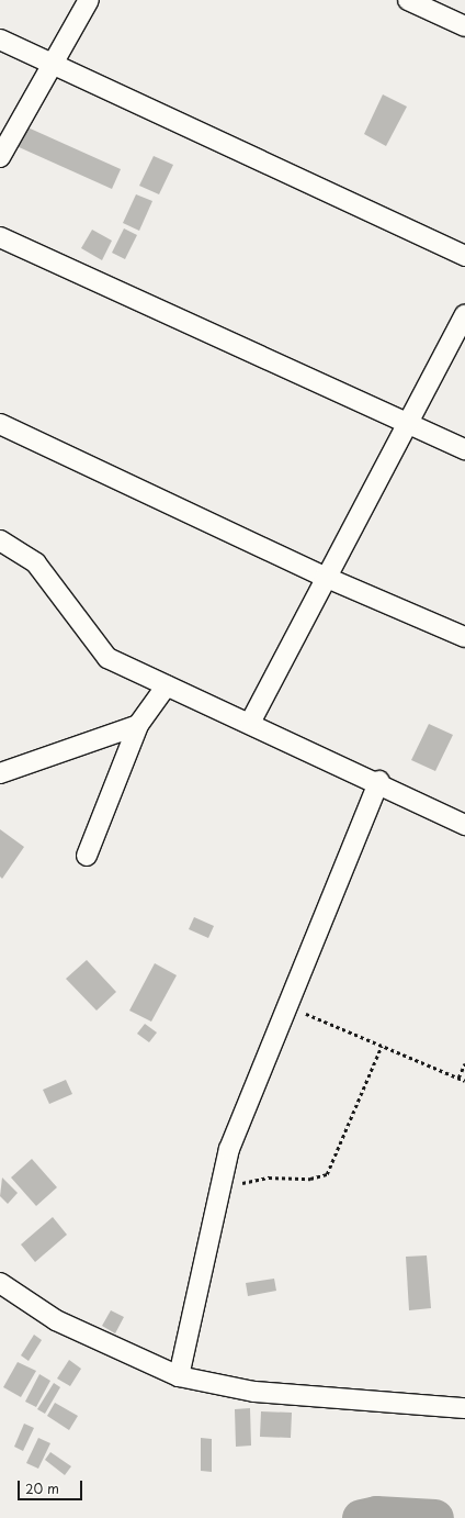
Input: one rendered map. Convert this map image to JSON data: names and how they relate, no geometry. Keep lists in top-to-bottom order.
{
  "scale_bar": "20 m"
}
